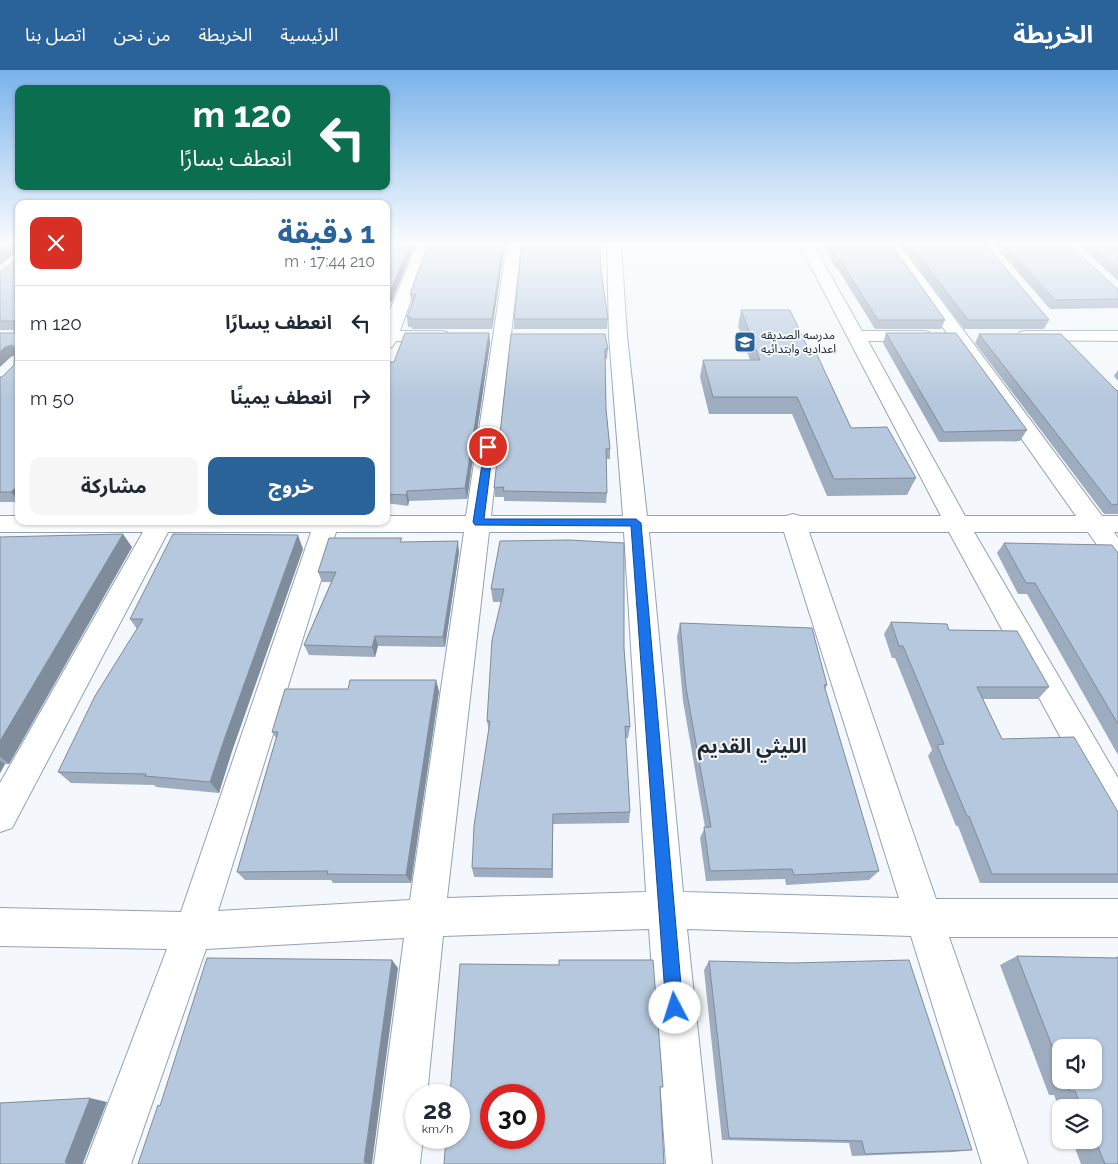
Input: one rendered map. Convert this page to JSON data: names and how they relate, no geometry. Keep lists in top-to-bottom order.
{
  "districts": ["الليثي القديم"],
  "places": {
    "school or university": ["مدرسه الصديقه اعداديه وابتدائيه"]
  },
  "page": {
    "header": "الخريطة",
    "nav": [
      "الرئيسية",
      "الخريطة",
      "من نحن",
      "اتصل بنا"
    ],
    "turn": ["120 m", "انعطف يسارًا"],
    "heading": ["1 دقيقة", "210 m · 17:44"],
    "list": [
      {
        "name": "انعطف يسارًا",
        "value": "120 m"
      },
      {
        "name": "انعطف يمينًا",
        "value": "50 m"
      }
    ],
    "buttons": ["خروج", "مشاركة"],
    "speed": "28 km/h",
    "limit": "30"
  }
}
